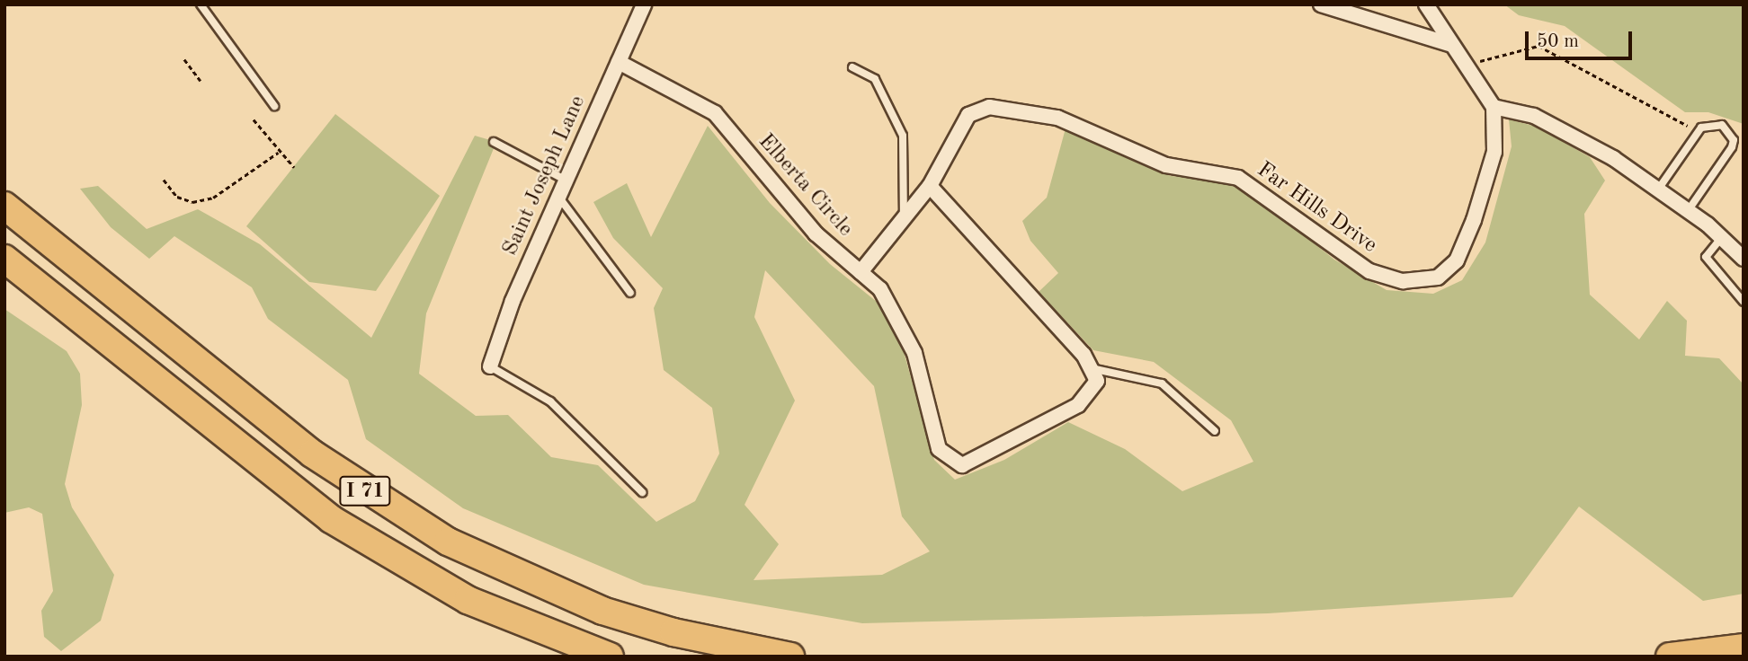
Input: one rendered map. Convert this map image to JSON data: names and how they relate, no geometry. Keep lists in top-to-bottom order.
{
  "streets": {
    "highway": ["I 71"],
    "street": ["Saint Joseph Lane", "Elberta Circle", "Far Hills Drive"]
  },
  "crossings": [
    ["Saint Joseph Lane", "Elberta Circle"],
    ["Elberta Circle", "Far Hills Drive"]
  ],
  "scale_bar": "50 m"
}
